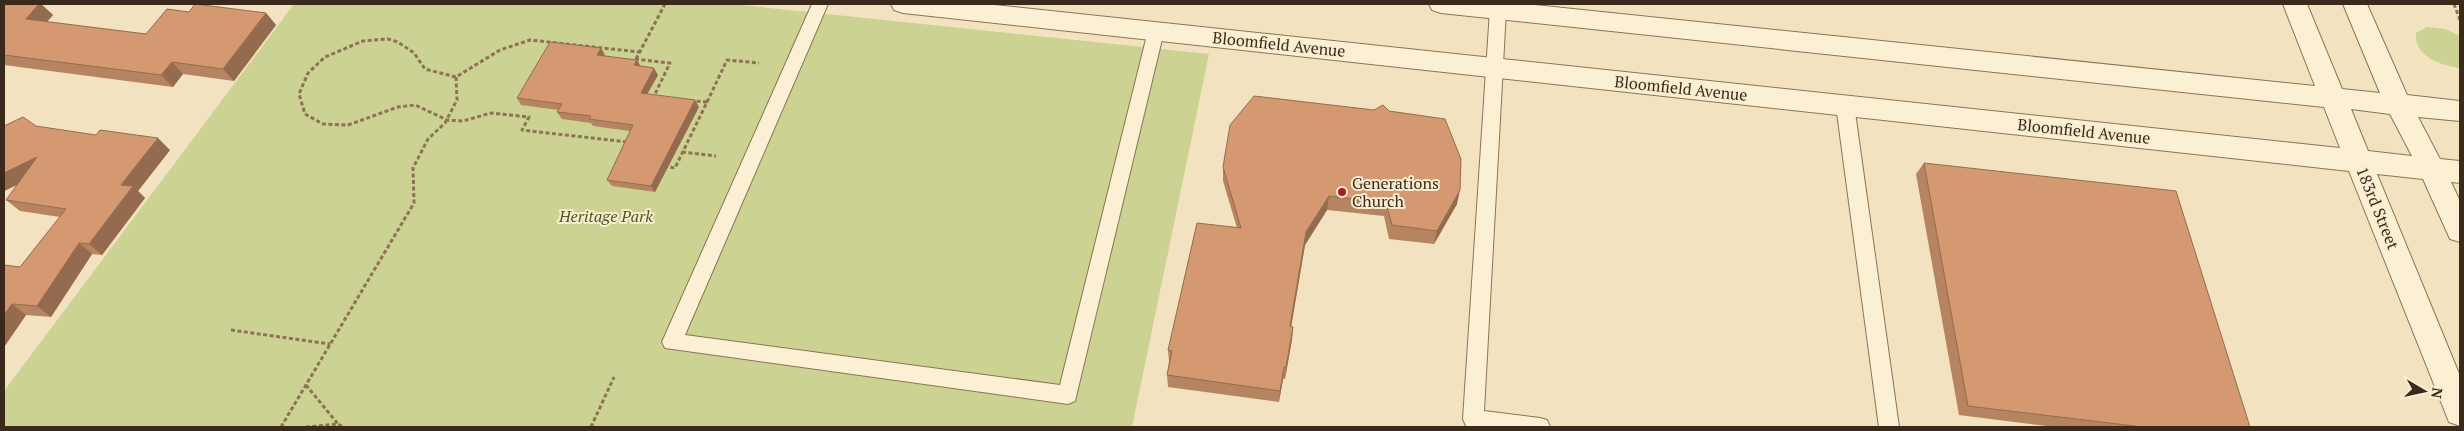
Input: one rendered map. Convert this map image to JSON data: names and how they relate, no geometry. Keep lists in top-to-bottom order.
{
  "streets": {
    "street": ["Bloomfield Avenue", "183rd Street"]
  },
  "crossings": [
    ["Bloomfield Avenue", "183rd Street"]
  ],
  "parks": ["Heritage Park"],
  "places": ["Generations Church"],
  "north": "right"
}
